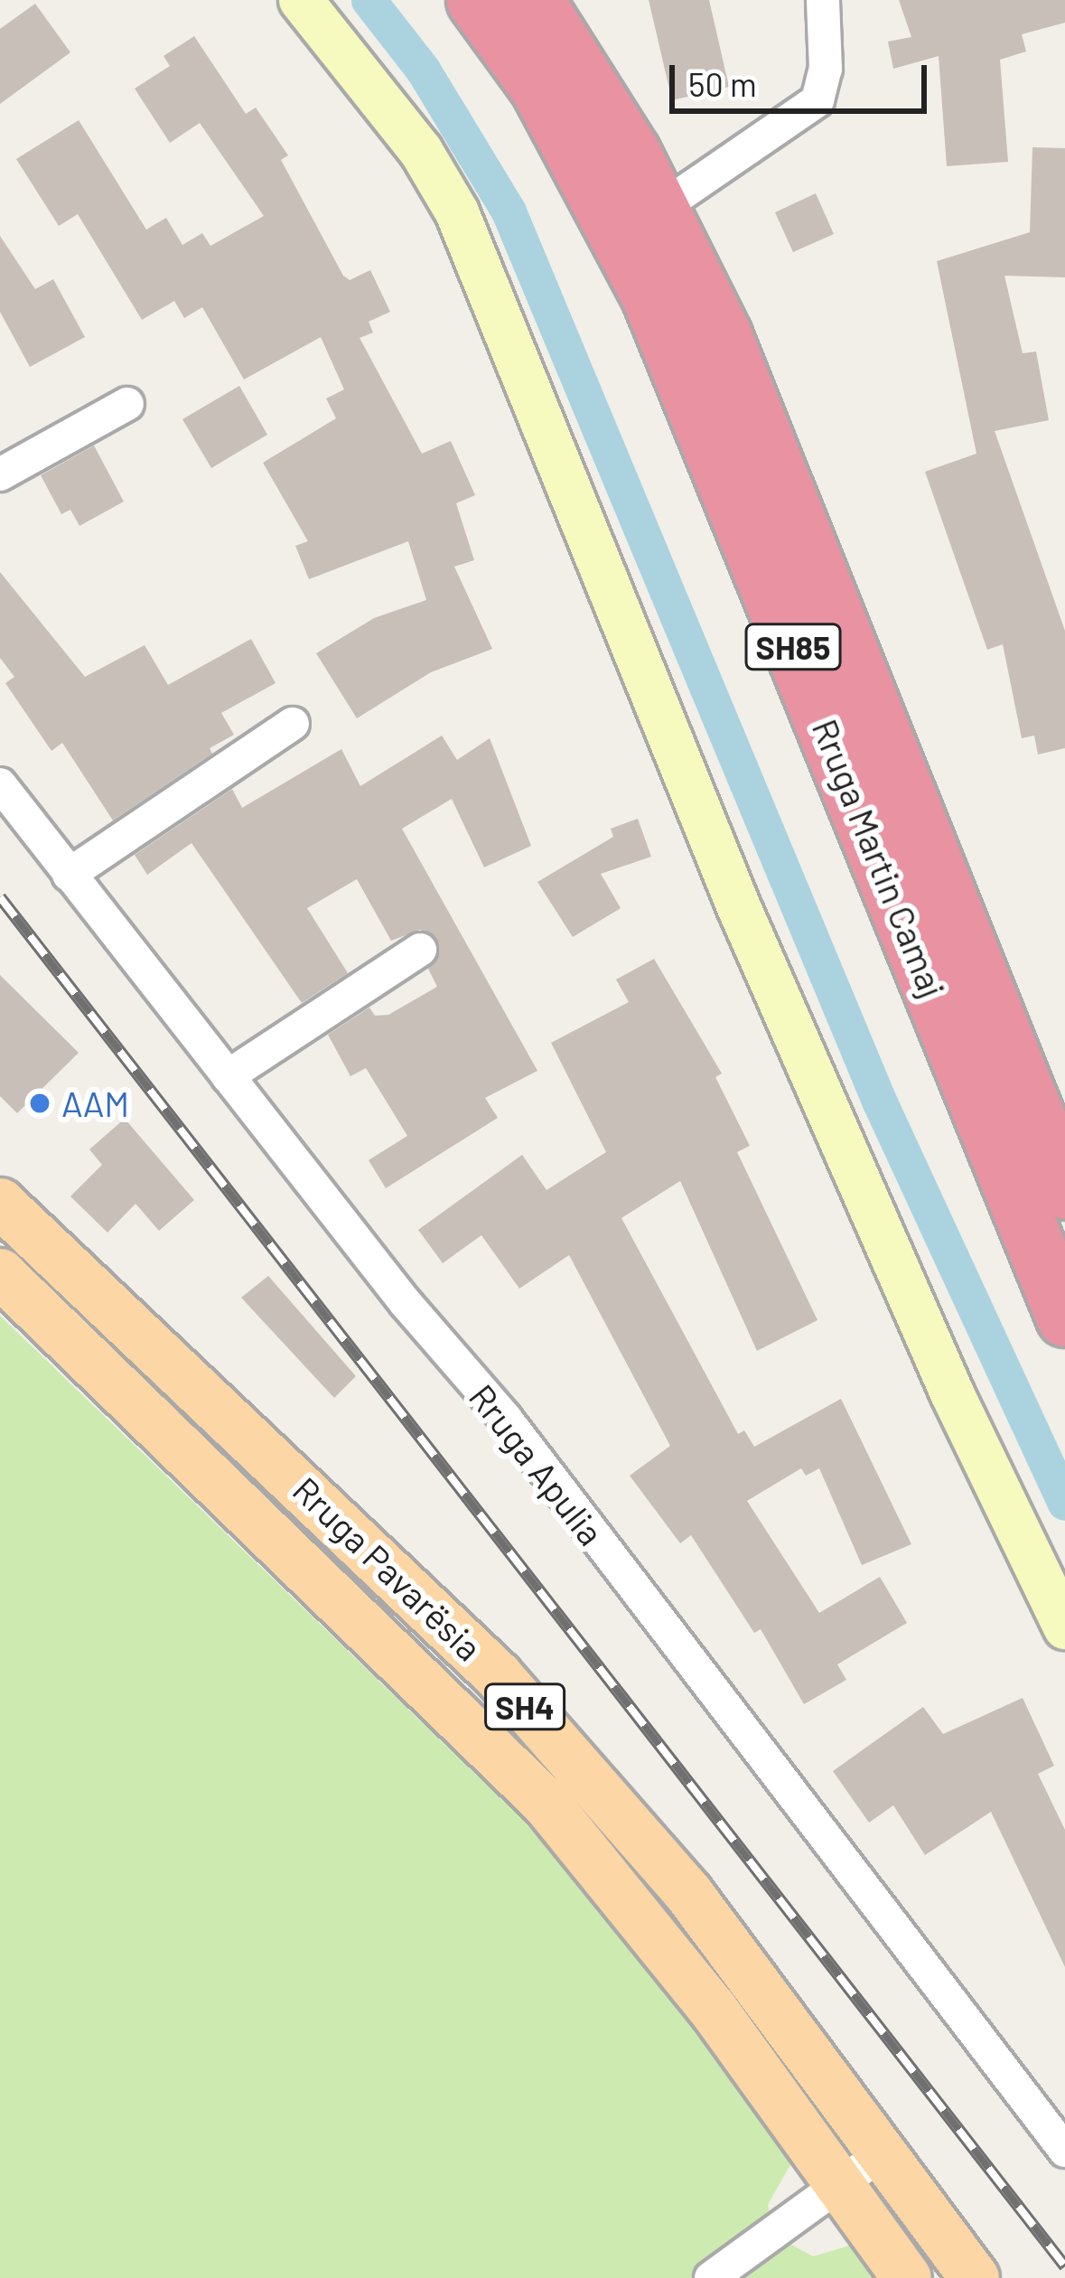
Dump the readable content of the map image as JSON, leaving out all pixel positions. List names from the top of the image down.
{
  "streets": {
    "highway": ["SH85", "Rruga Martin Camaj"],
    "main road": ["Rruga Pavarësia", "SH4"],
    "street": ["Rruga Apulia"]
  },
  "places": ["AAM"],
  "scale_bar": "50 m"
}
